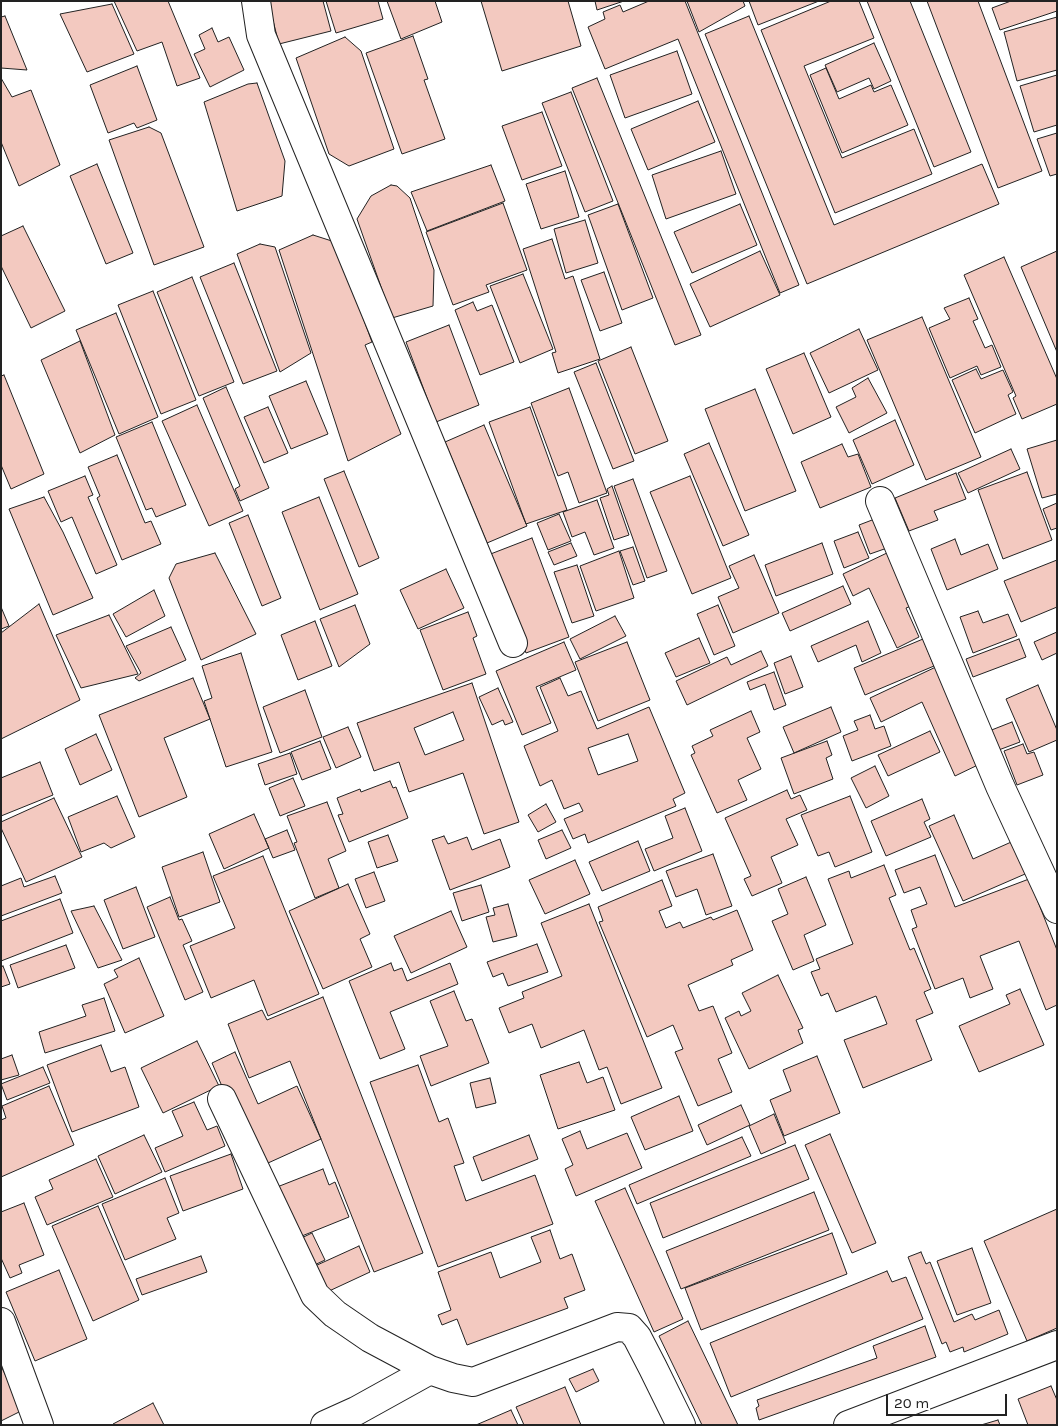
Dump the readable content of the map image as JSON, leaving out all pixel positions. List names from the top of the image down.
{
  "scale_bar": "20 m"
}
